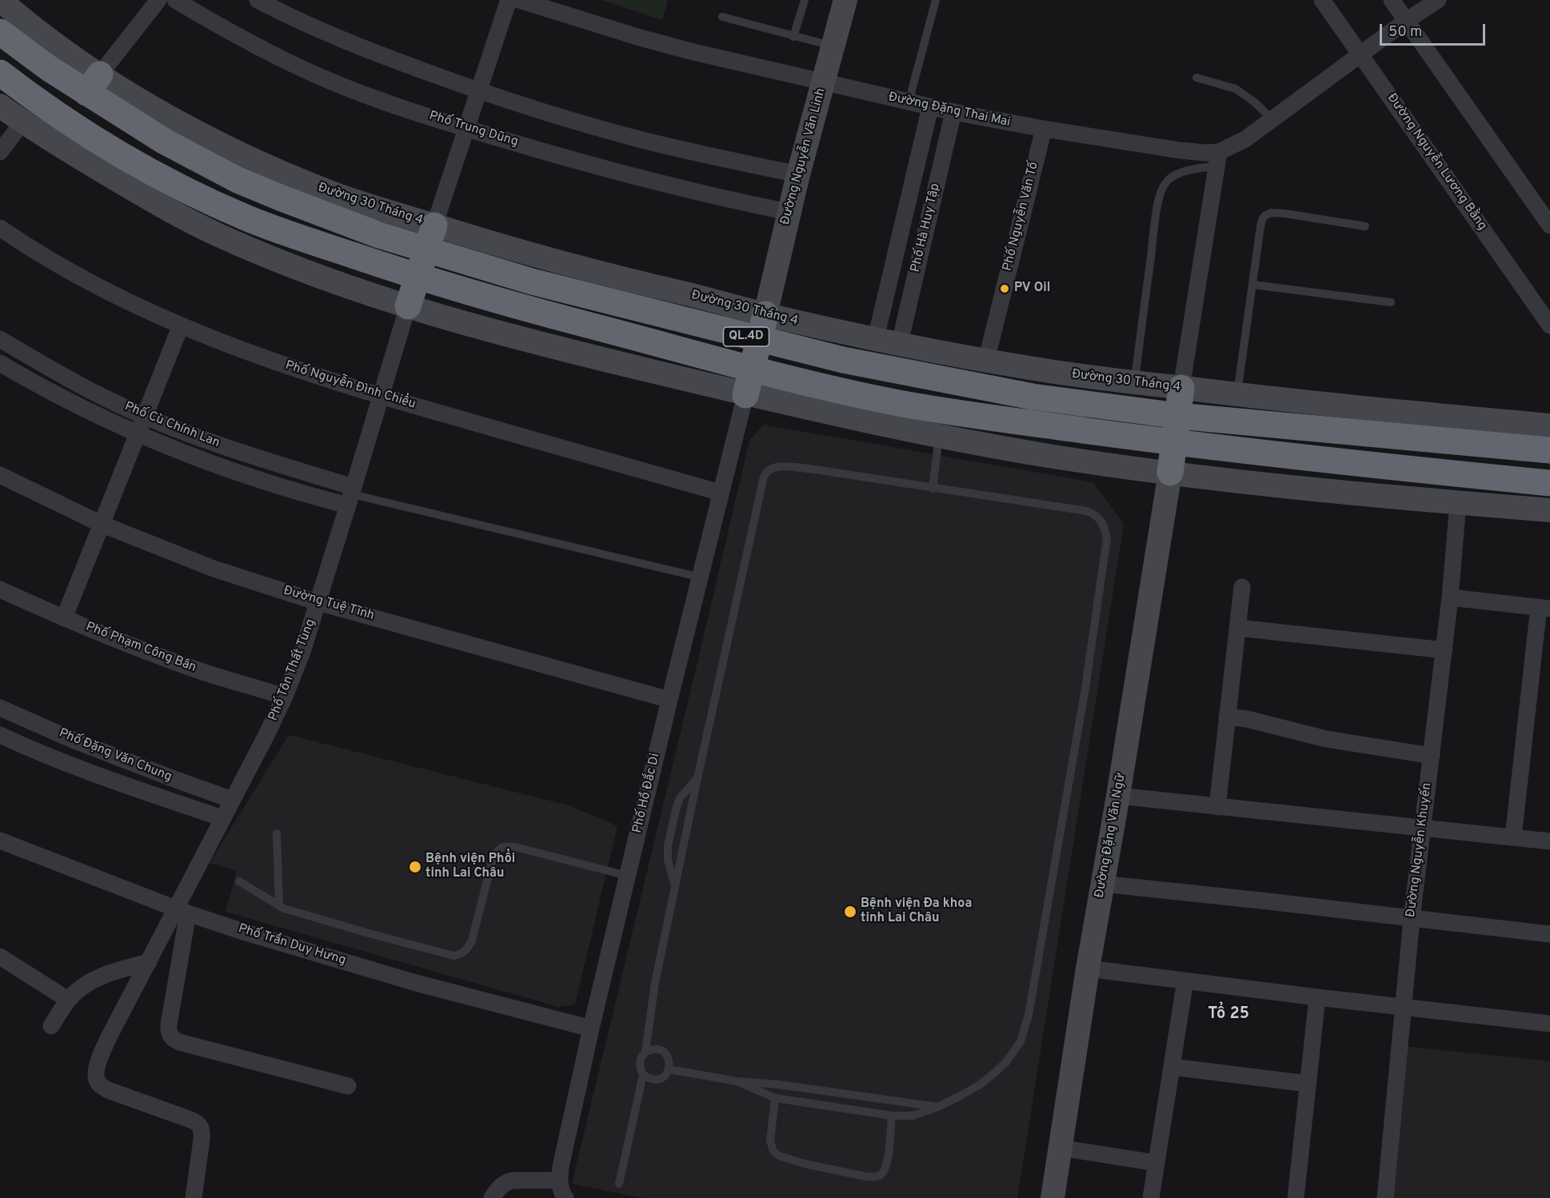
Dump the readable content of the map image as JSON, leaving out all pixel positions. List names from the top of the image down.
{
  "streets": {
    "highway": ["Đường 30 Tháng 4", "QL.4D"],
    "street": [
      "Đường Đặng Thai Mai",
      "Phố Trung Dũng",
      "Đường Nguyễn Văn Linh",
      "Đường Nguyễn Lương Bằng",
      "Phố Nguyễn Văn Tố",
      "Phố Hà Huy Tập",
      "Phố Nguyễn Đình Chiểu",
      "Phố Cù Chính Lan",
      "Đường Tuệ Tĩnh",
      "Phố Phạm Công Bân",
      "Phố Tôn Thất Tùng",
      "Phố Đặng Văn Chung",
      "Phố Hồ Đắc Di",
      "Đường Đặng Văn Ngữ",
      "Đường Nguyễn Khuyến",
      "Phố Trần Duy Hưng"
    ]
  },
  "crossings": [
    ["Đường Đặng Thai Mai", "Đường Nguyễn Văn Linh"],
    ["Đường Đặng Thai Mai", "Đường Nguyễn Lương Bằng"],
    ["Đường Đặng Thai Mai", "Phố Nguyễn Văn Tố"],
    ["Đường Đặng Thai Mai", "Phố Hà Huy Tập"],
    ["Phố Trung Dũng", "Đường Nguyễn Văn Linh"],
    ["Đường Nguyễn Văn Linh", "Đường 30 Tháng 4"],
    ["Đường 30 Tháng 4", "Phố Nguyễn Văn Tố"],
    ["Đường 30 Tháng 4", "Phố Hà Huy Tập"],
    ["Phố Nguyễn Đình Chiểu", "Phố Tôn Thất Tùng"],
    ["Phố Nguyễn Đình Chiểu", "Phố Hồ Đắc Di"],
    ["Phố Cù Chính Lan", "Phố Tôn Thất Tùng"],
    ["Đường Tuệ Tĩnh", "Phố Tôn Thất Tùng"],
    ["Đường Tuệ Tĩnh", "Phố Hồ Đắc Di"],
    ["Phố Phạm Công Bân", "Phố Tôn Thất Tùng"],
    ["Phố Tôn Thất Tùng", "Phố Đặng Văn Chung"],
    ["Phố Tôn Thất Tùng", "Phố Trần Duy Hưng"],
    ["Phố Hồ Đắc Di", "Phố Trần Duy Hưng"]
  ],
  "districts": ["Tổ 25"],
  "places": ["PV Oil", "Bệnh viện Phổi tỉnh Lai Châu", "Bệnh viện Đa khoa tỉnh Lai Châu"],
  "scale_bar": "50 m"
}
